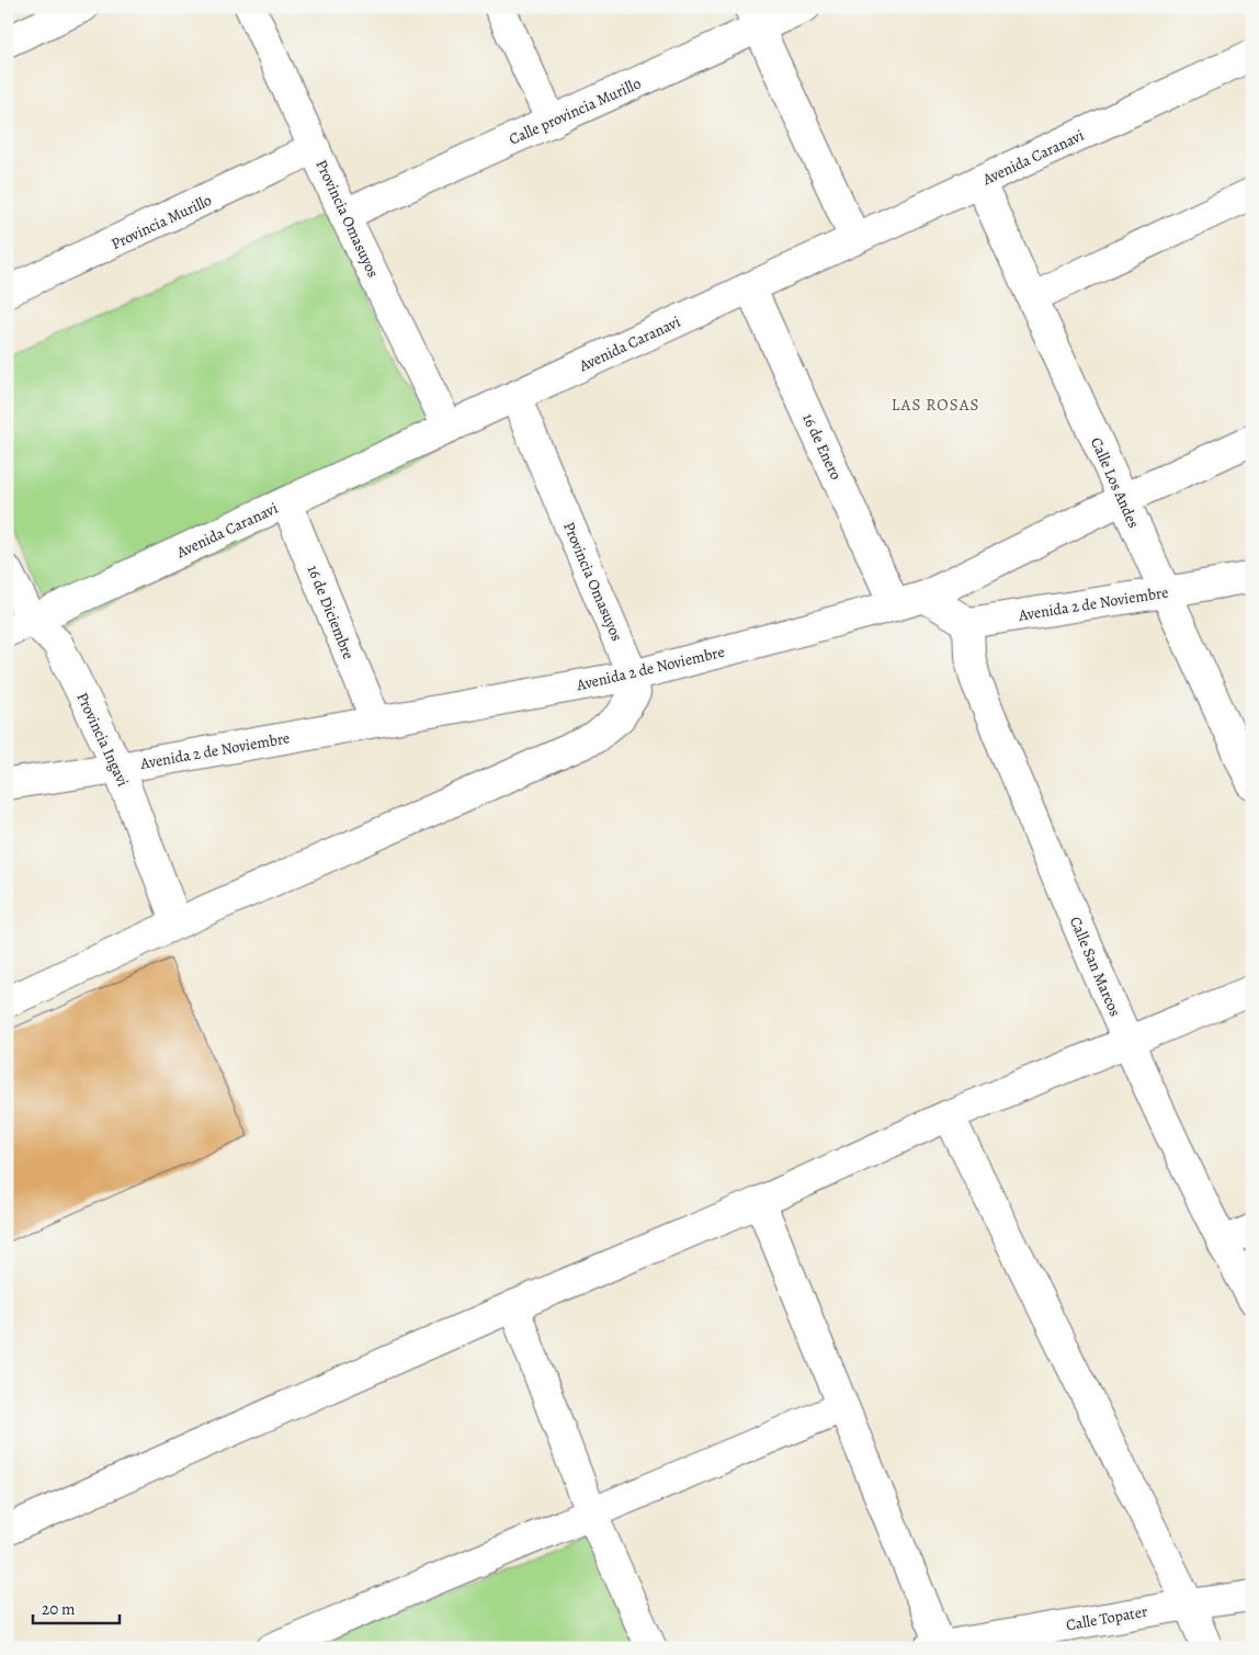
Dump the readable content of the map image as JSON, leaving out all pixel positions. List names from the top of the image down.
{
  "streets": {
    "street": [
      "Calle provincia Murillo",
      "Avenida Caranavi",
      "Provincia Omasuyos",
      "Provincia Murillo",
      "16 de Enero",
      "Calle Los Andes",
      "Avenida 2 de Noviembre",
      "16 de Diciembre",
      "Provincia Ingavi",
      "Calle San Marcos",
      "Calle Topater"
    ]
  },
  "crossings": [
    ["Calle provincia Murillo", "Provincia Omasuyos"],
    ["Avenida Caranavi", "Provincia Omasuyos"],
    ["Avenida Caranavi", "16 de Enero"],
    ["Avenida Caranavi", "Calle Los Andes"],
    ["Avenida Caranavi", "16 de Diciembre"],
    ["Avenida Caranavi", "Provincia Ingavi"],
    ["Provincia Omasuyos", "Provincia Murillo"],
    ["Provincia Omasuyos", "Avenida 2 de Noviembre"],
    ["16 de Enero", "Avenida 2 de Noviembre"],
    ["Calle Los Andes", "Avenida 2 de Noviembre"],
    ["Avenida 2 de Noviembre", "16 de Diciembre"],
    ["Avenida 2 de Noviembre", "Provincia Ingavi"],
    ["Avenida 2 de Noviembre", "Calle San Marcos"]
  ],
  "districts": ["LAS ROSAS"],
  "scale_bar": "20 m"
}
